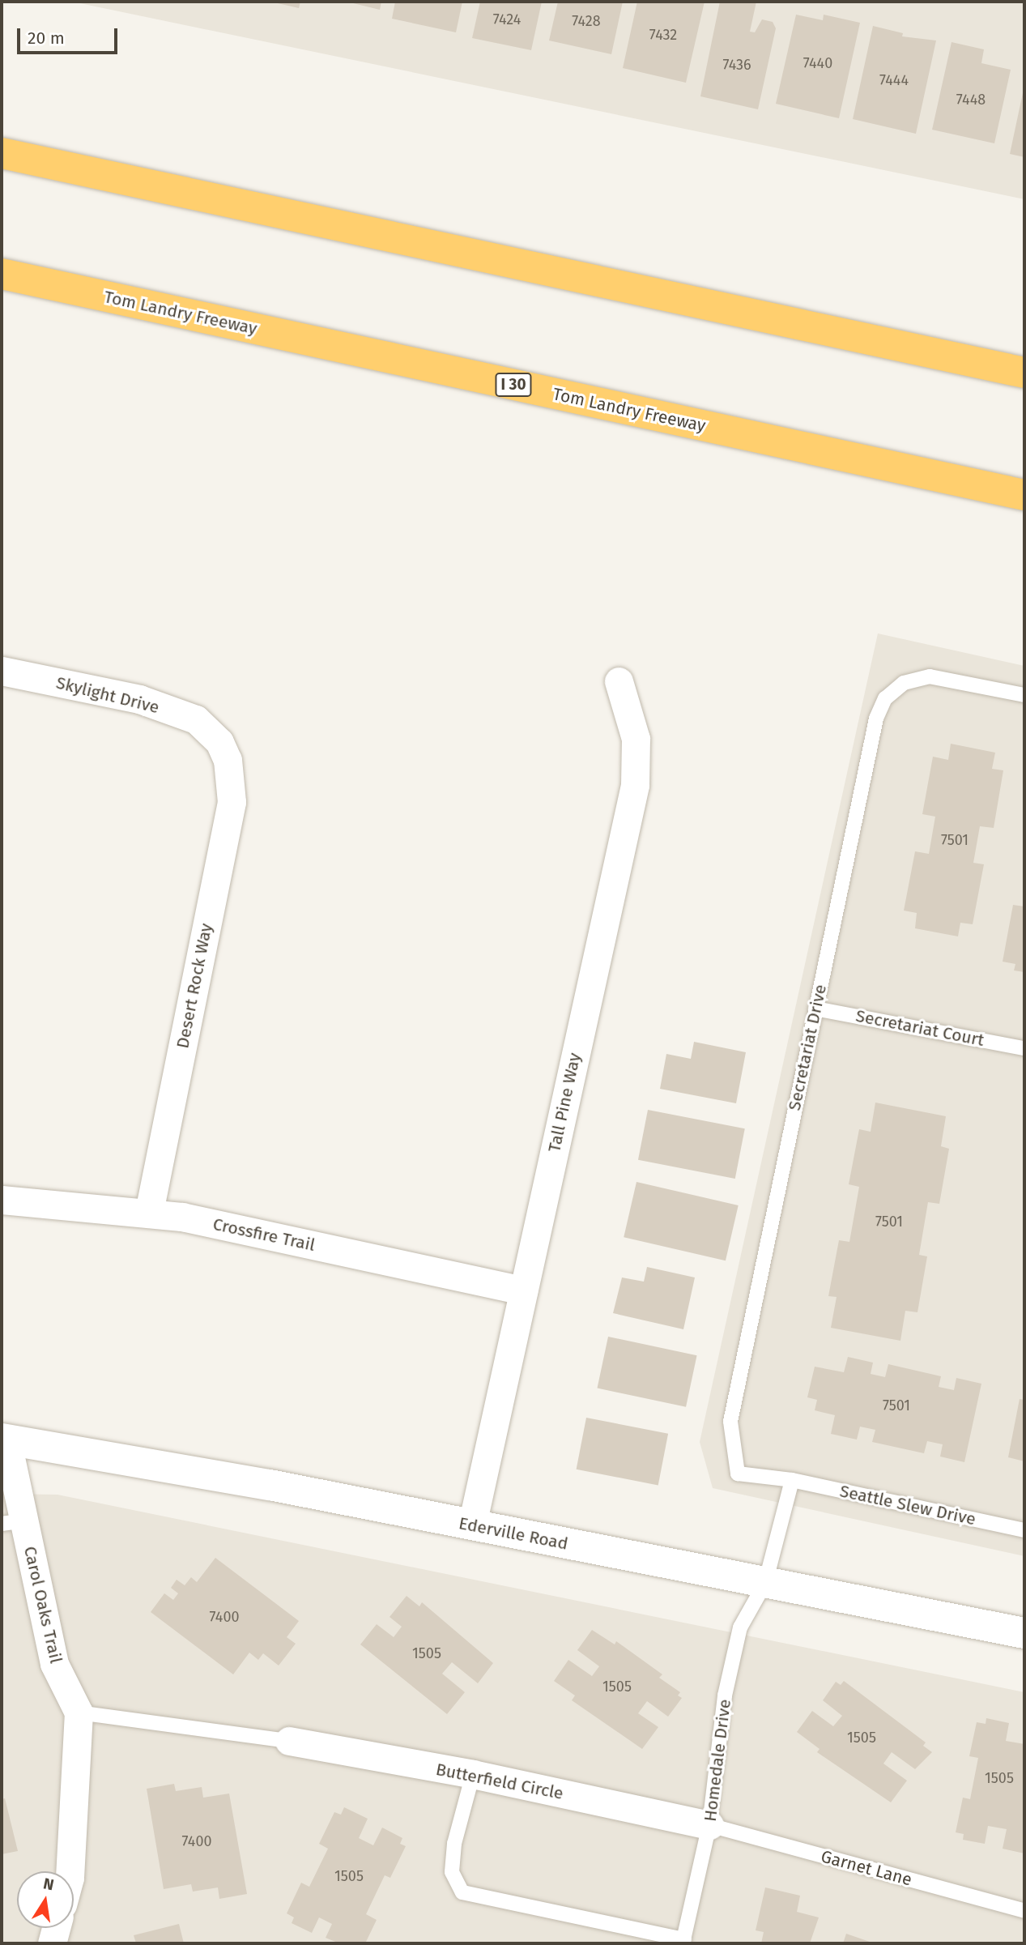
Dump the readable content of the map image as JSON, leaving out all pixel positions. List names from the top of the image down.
{
  "streets": {
    "highway": ["Tom Landry Freeway", "I 30"],
    "street": [
      "Skylight Drive",
      "Desert Rock Way",
      "Tall Pine Way",
      "Crossfire Trail",
      "Ederville Road",
      "Carol Oaks Trail",
      "Butterfield Circle"
    ],
    "lane": [
      "Secretariat Court",
      "Secretariat Drive",
      "Seattle Slew Drive",
      "Homedale Drive",
      "Garnet Lane"
    ]
  },
  "crossings": [
    ["Skylight Drive", "Desert Rock Way"],
    ["Desert Rock Way", "Crossfire Trail"],
    ["Secretariat Court", "Secretariat Drive"],
    ["Secretariat Drive", "Seattle Slew Drive"],
    ["Tall Pine Way", "Crossfire Trail"],
    ["Tall Pine Way", "Ederville Road"],
    ["Ederville Road", "Carol Oaks Trail"],
    ["Ederville Road", "Homedale Drive"],
    ["Homedale Drive", "Butterfield Circle"],
    ["Homedale Drive", "Garnet Lane"],
    ["Butterfield Circle", "Garnet Lane"]
  ],
  "house_numbers": [
    "7424",
    "7428",
    "7432",
    "7440",
    "7436",
    "7444",
    "7448",
    "7501",
    "7501",
    "7501",
    "7400",
    "1505",
    "1505",
    "1505",
    "1505",
    "7400",
    "1505"
  ],
  "scale_bar": "20 m",
  "north": "top"
}
